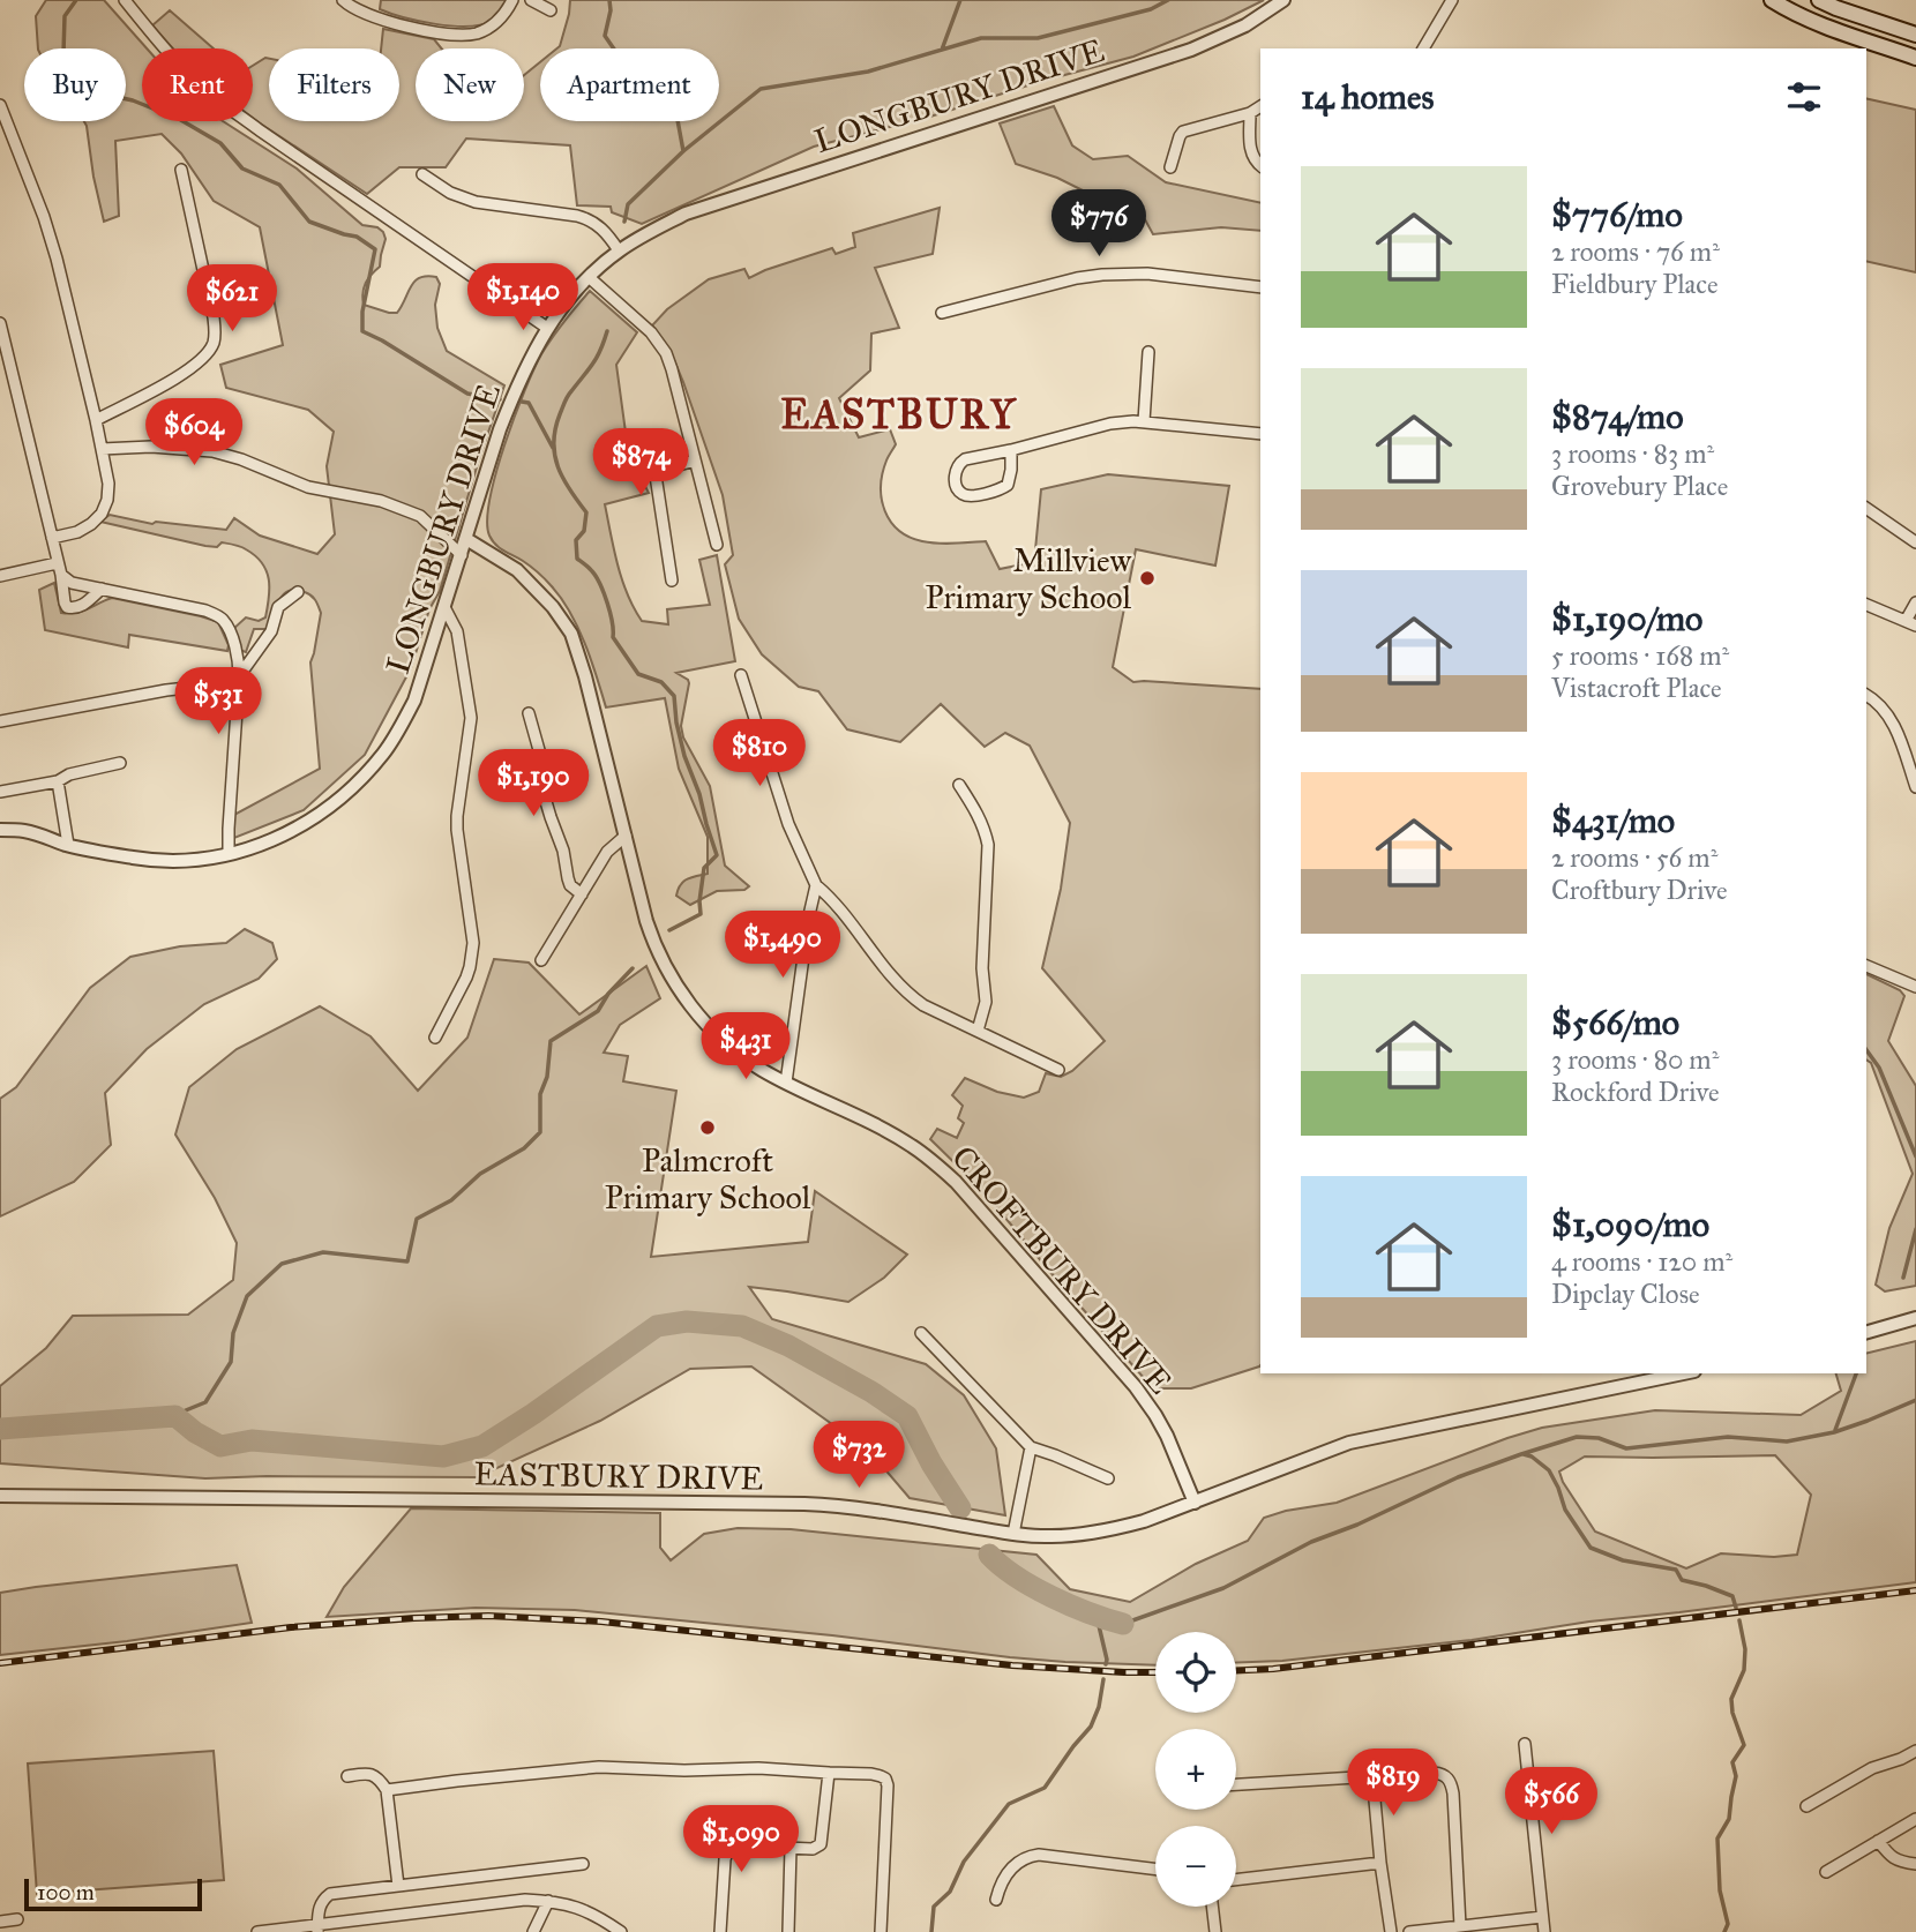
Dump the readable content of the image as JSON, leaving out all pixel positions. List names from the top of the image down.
{
  "streets": {
    "street": ["LONGBURY DRIVE", "CROFTBURY DRIVE", "EASTBURY DRIVE"]
  },
  "crossings": [
    ["LONGBURY DRIVE", "CROFTBURY DRIVE"],
    ["CROFTBURY DRIVE", "EASTBURY DRIVE"]
  ],
  "districts": ["EASTBURY"],
  "places": ["Millview Primary School", "Palmcroft Primary School"],
  "scale_bar": "100 m",
  "page": {
    "chip": [
      "Buy",
      "Rent",
      "Filters",
      "New",
      "Apartment"
    ],
    "heading": "14 homes",
    "list": [
      {
        "name": "$776/mo",
        "note": "2 rooms · 76 m² · Fieldbury Place"
      },
      {
        "name": "$874/mo",
        "note": "3 rooms · 83 m² · Grovebury Place"
      },
      {
        "name": "$1,190/mo",
        "note": "5 rooms · 168 m² · Vistacroft Place"
      },
      {
        "name": "$431/mo",
        "note": "2 rooms · 56 m² · Croftbury Drive"
      },
      {
        "name": "$566/mo",
        "note": "3 rooms · 80 m² · Rockford Drive"
      },
      {
        "name": "$1,090/mo",
        "note": "4 rooms · 120 m² · Dipclay Close"
      }
    ],
    "price": [
      "$776",
      "$1,140",
      "$621",
      "$604",
      "$874",
      "$531",
      "$810",
      "$1,190",
      "$1,490",
      "$431",
      "$732",
      "$819",
      "$566",
      "$1,090"
    ],
    "map_buttons": ["+", "−"],
    "scale": "100 m"
  }
}
